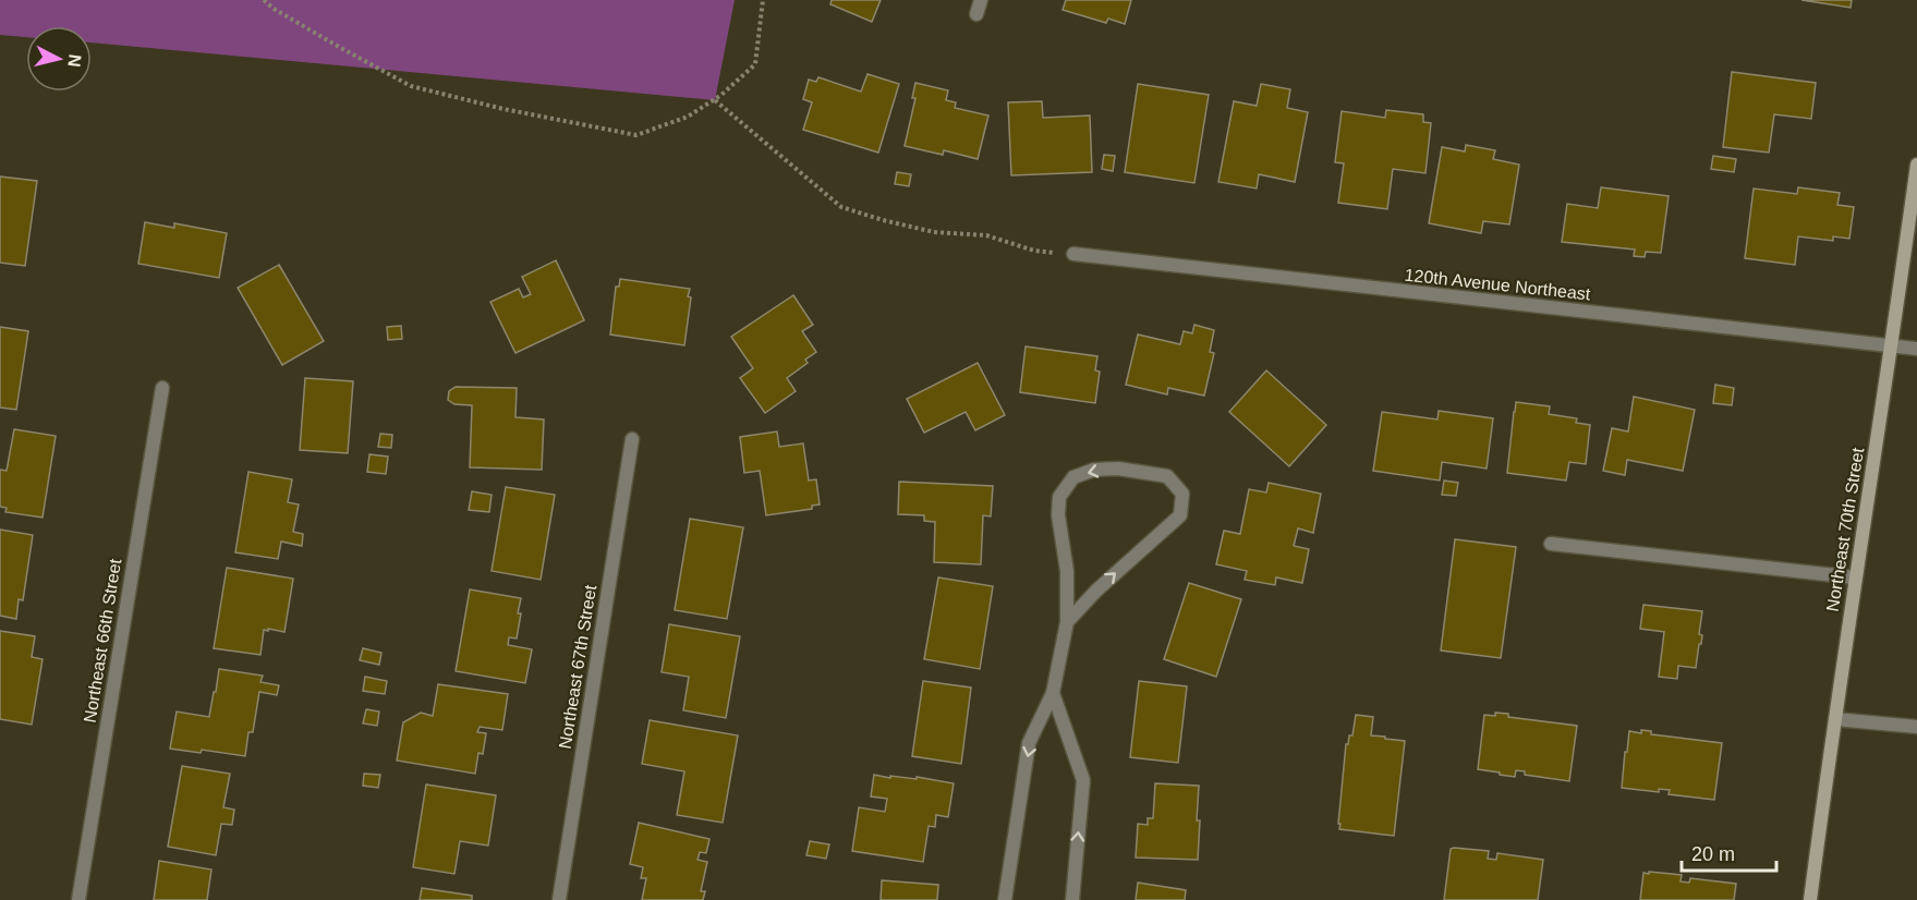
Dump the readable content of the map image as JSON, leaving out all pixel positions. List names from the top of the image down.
{
  "streets": {
    "main road": ["Northeast 70th Street"],
    "street": ["120th Avenue Northeast", "Northeast 66th Street", "Northeast 67th Street"]
  },
  "crossings": [
    ["120th Avenue Northeast", "Northeast 70th Street"]
  ],
  "scale_bar": "20 m",
  "north": "right"
}
